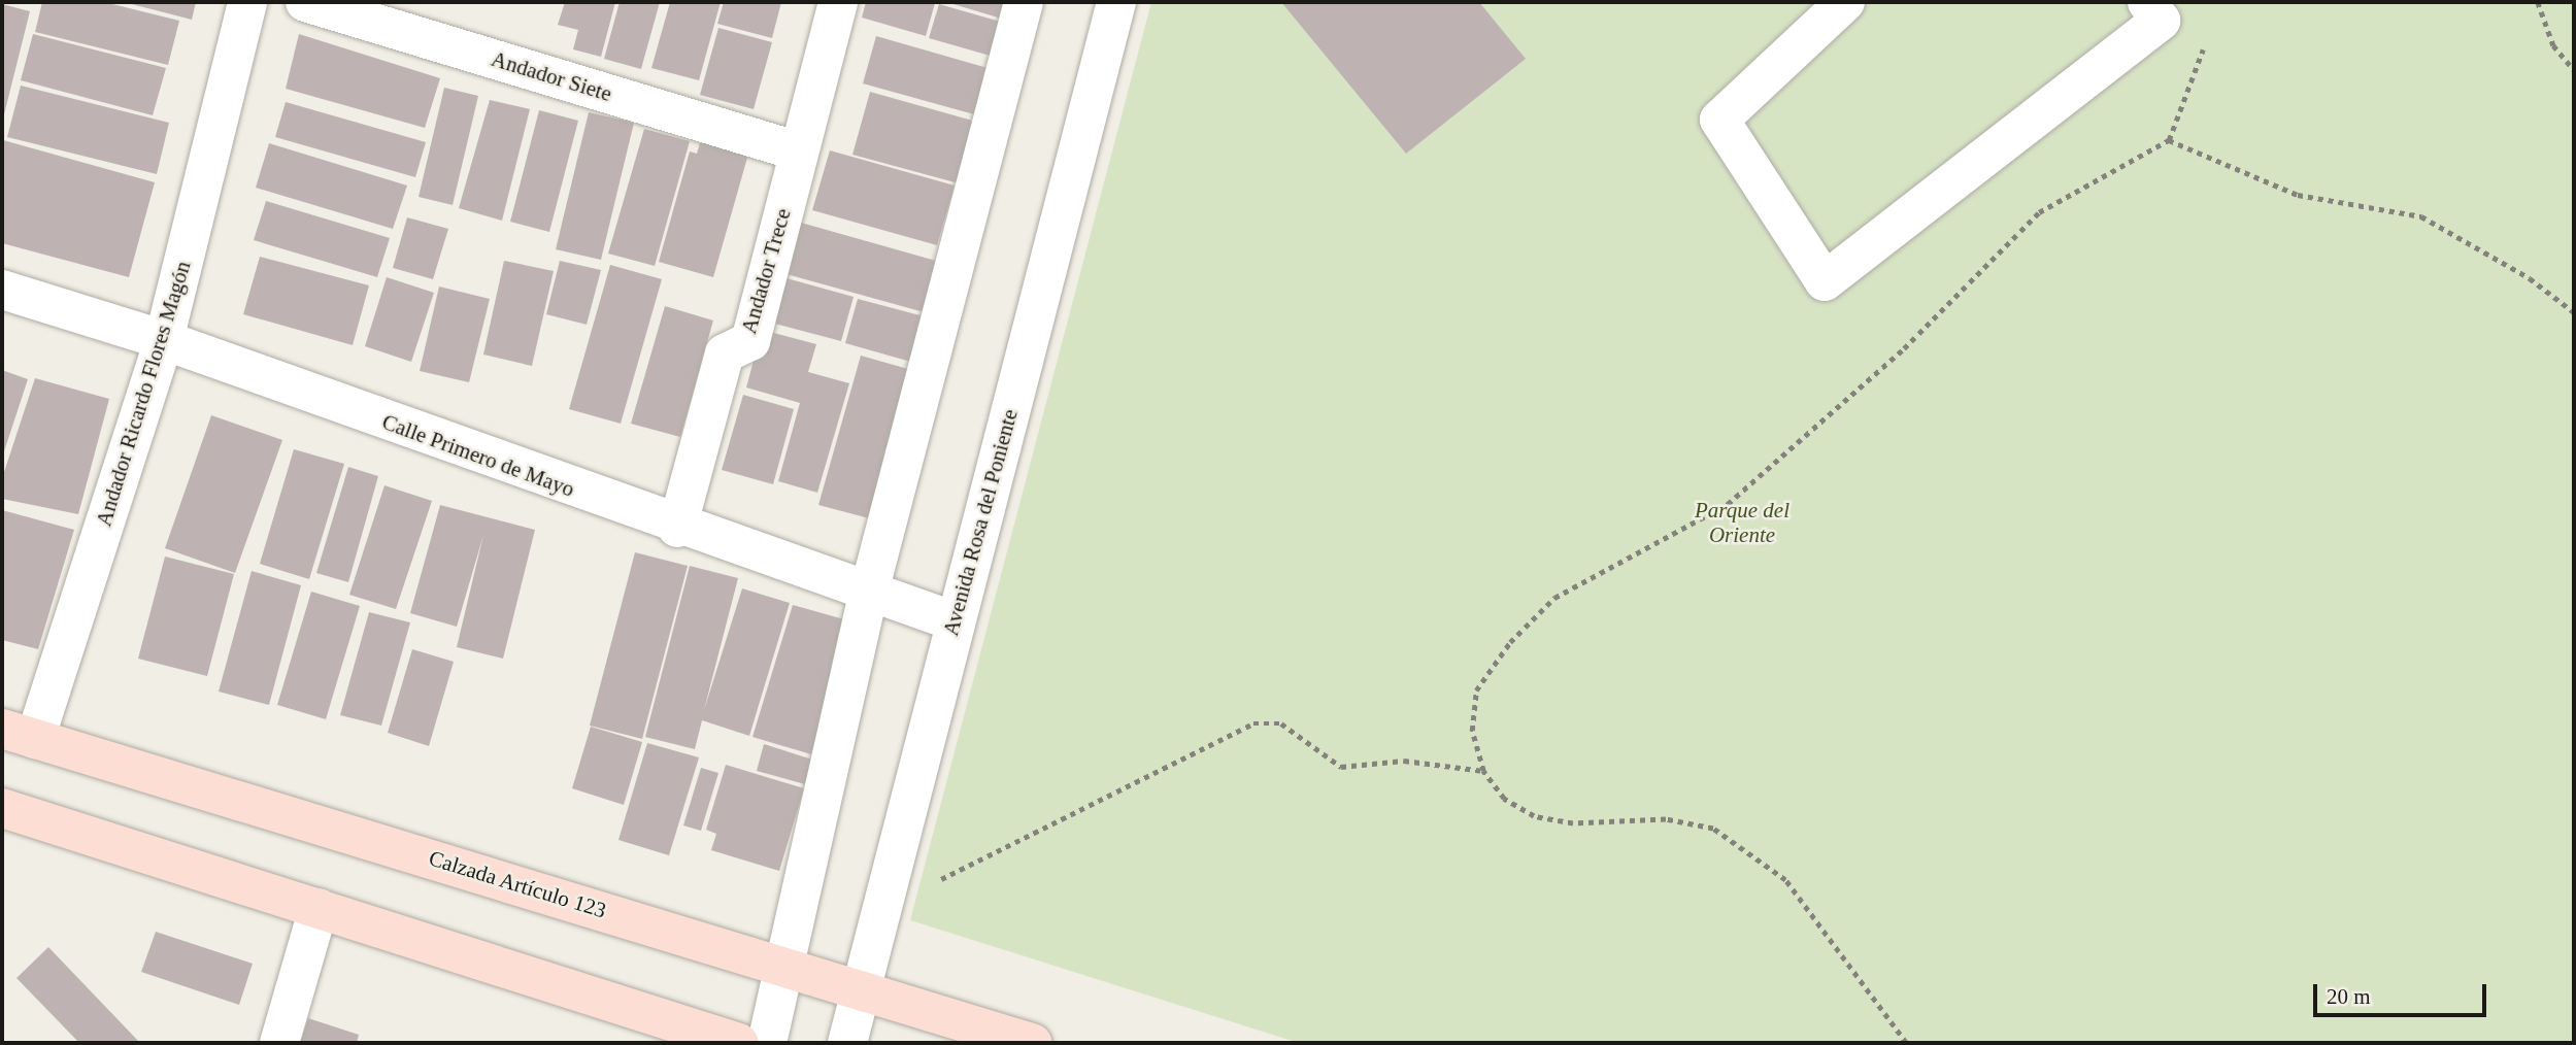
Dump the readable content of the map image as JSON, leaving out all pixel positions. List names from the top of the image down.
{
  "streets": {
    "main road": ["Calzada Artículo 123"],
    "street": [
      "Andador Siete",
      "Andador Trece",
      "Andador Ricardo Flores Magón",
      "Calle Primero de Mayo",
      "Avenida Rosa del Poniente"
    ]
  },
  "crossings": [
    ["Andador Siete", "Andador Trece"],
    ["Andador Trece", "Calle Primero de Mayo"],
    ["Andador Ricardo Flores Magón", "Calle Primero de Mayo"],
    ["Andador Ricardo Flores Magón", "Calzada Artículo 123"],
    ["Calle Primero de Mayo", "Avenida Rosa del Poniente"],
    ["Avenida Rosa del Poniente", "Calzada Artículo 123"]
  ],
  "parks": ["Parque del Oriente"],
  "scale_bar": "20 m"
}
